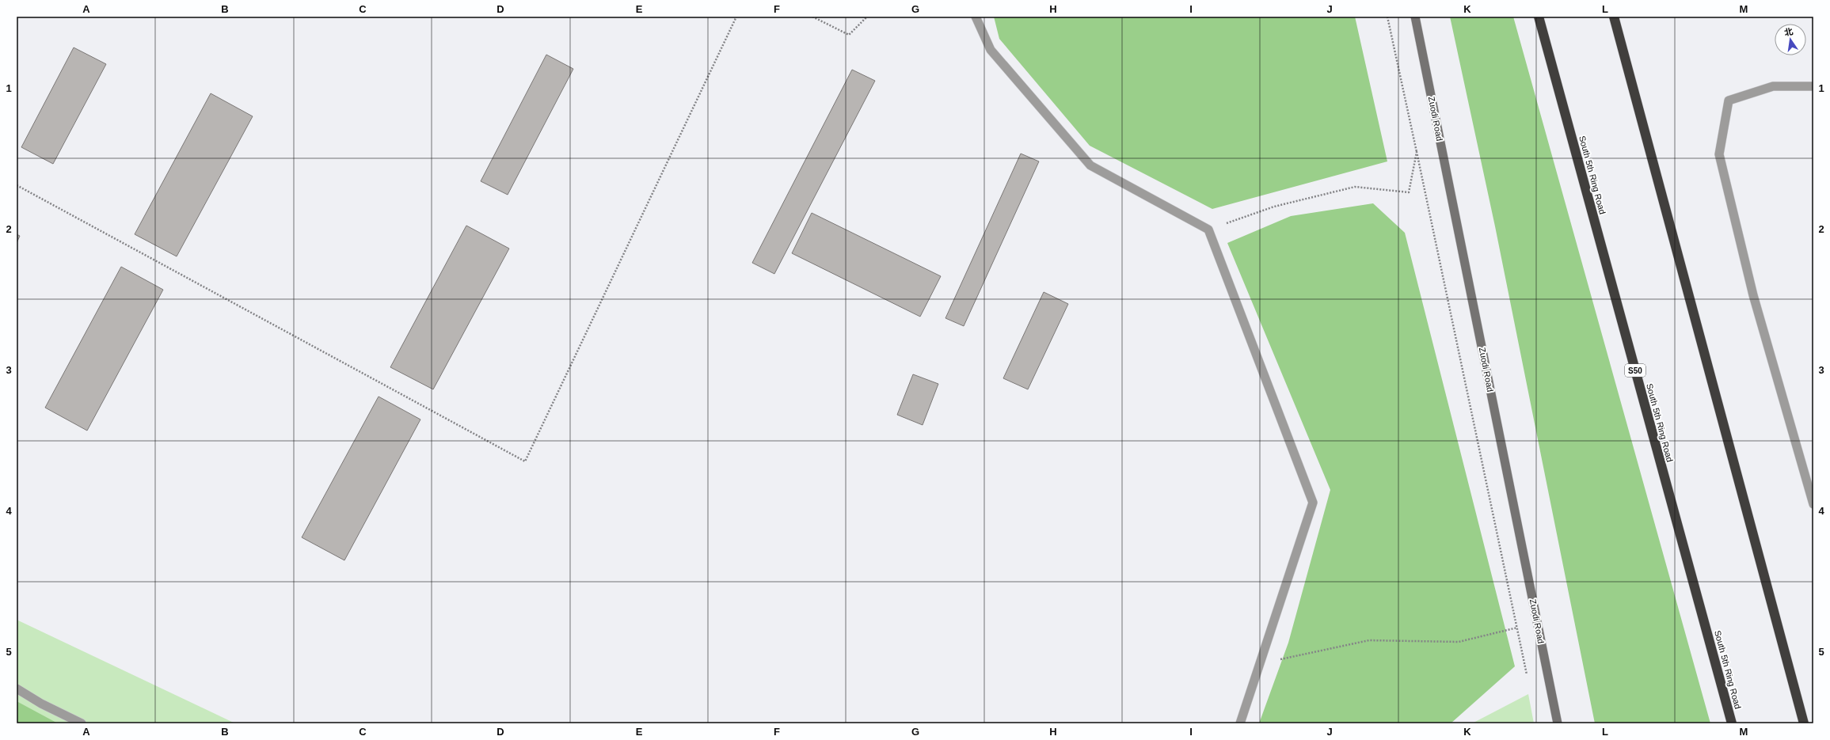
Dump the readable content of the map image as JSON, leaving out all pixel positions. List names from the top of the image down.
{
  "streets": {
    "highway": ["South 5th Ring Road", "S50"],
    "main road": ["Zuodi Road"]
  },
  "north": "top",
  "grid": {
    "columns": [
      "A",
      "B",
      "C",
      "D",
      "E",
      "F",
      "G",
      "H",
      "I",
      "J",
      "K",
      "L",
      "M"
    ],
    "rows": [
      "1",
      "2",
      "3",
      "4",
      "5"
    ]
  }
}
